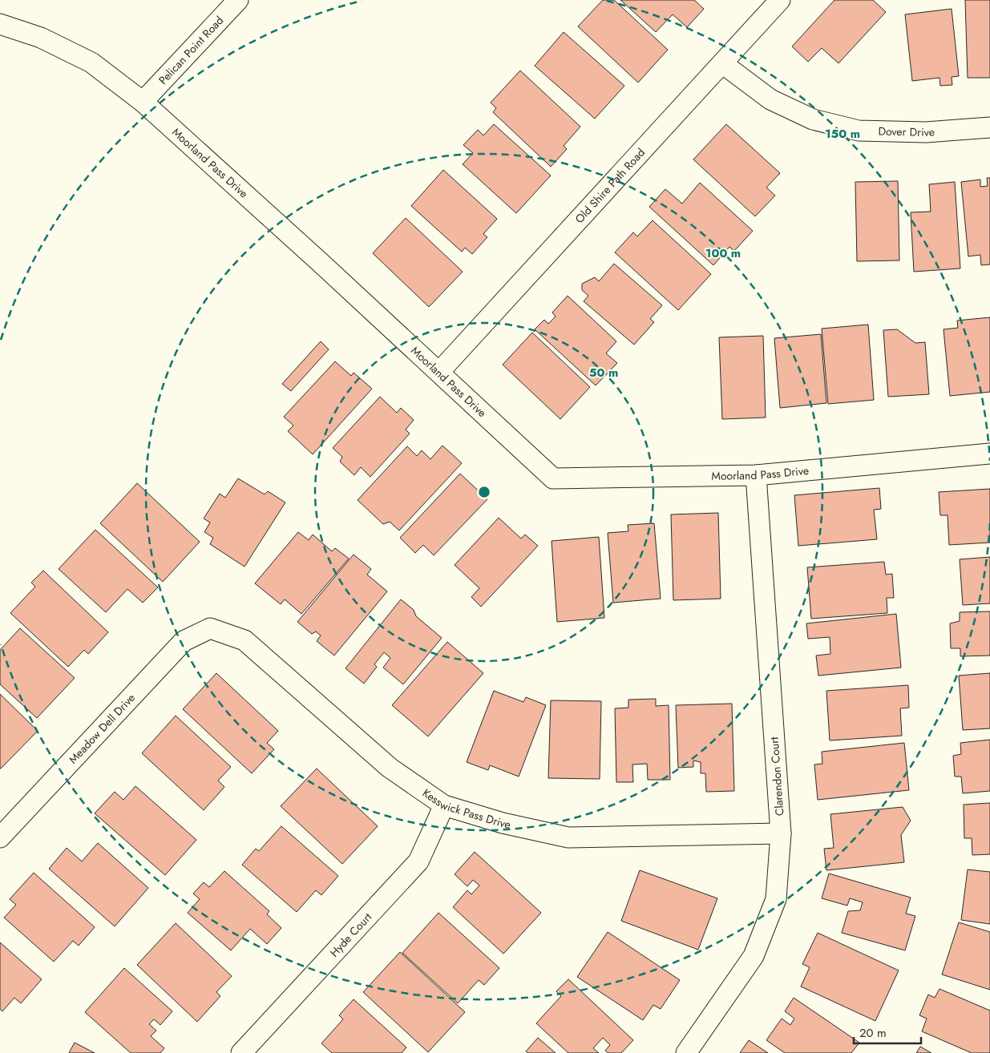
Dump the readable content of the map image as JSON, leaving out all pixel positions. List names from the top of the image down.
{
  "streets": {
    "street": [
      "Pelican Point Road",
      "Dover Drive",
      "Moorland Pass Drive",
      "Old Shire Path Road",
      "Meadow Dell Drive",
      "Clarendon Court",
      "Kesswick Pass Drive",
      "Hyde Court"
    ]
  },
  "crossings": [
    ["Pelican Point Road", "Moorland Pass Drive"],
    ["Dover Drive", "Old Shire Path Road"],
    ["Moorland Pass Drive", "Old Shire Path Road"],
    ["Moorland Pass Drive", "Clarendon Court"],
    ["Meadow Dell Drive", "Kesswick Pass Drive"],
    ["Clarendon Court", "Kesswick Pass Drive"],
    ["Kesswick Pass Drive", "Hyde Court"]
  ],
  "scale_bar": "20 m",
  "rings": ["150 m", "100 m", "50 m"]
}
